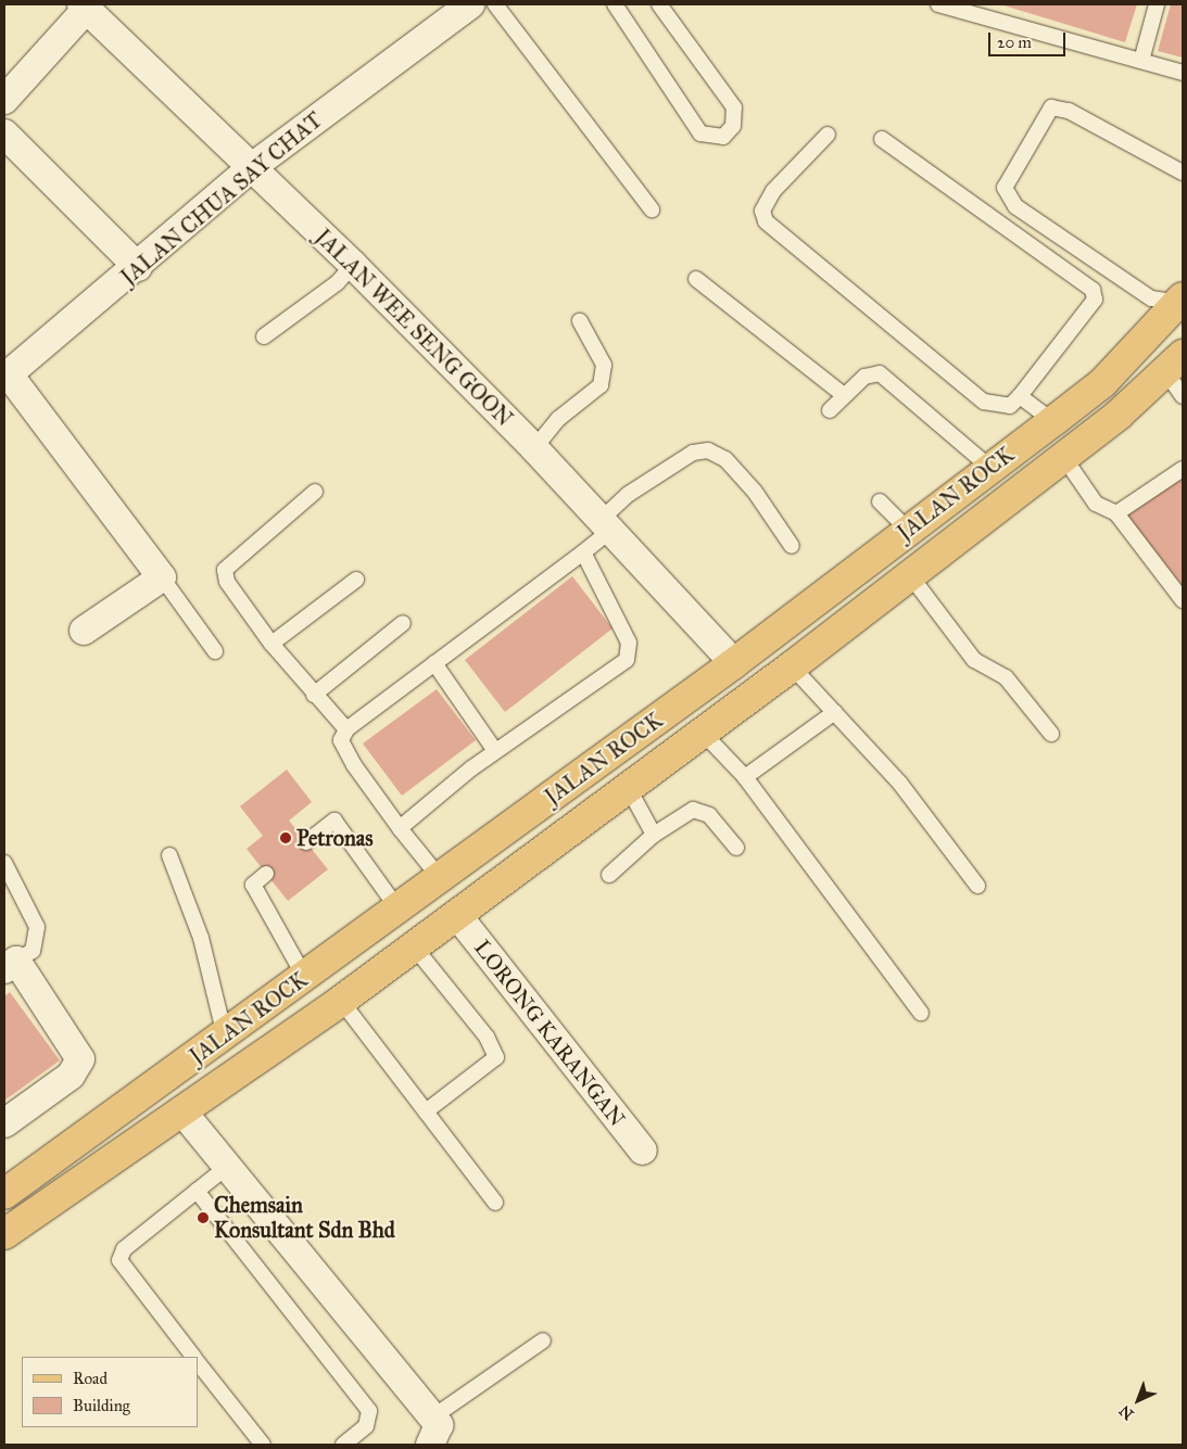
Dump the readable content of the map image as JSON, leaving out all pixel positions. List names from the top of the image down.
{
  "streets": {
    "main road": ["JALAN ROCK"],
    "street": ["JALAN CHUA SAY CHAT", "JALAN WEE SENG GOON", "LORONG KARANGAN"]
  },
  "crossings": [
    ["JALAN CHUA SAY CHAT", "JALAN WEE SENG GOON"],
    ["JALAN WEE SENG GOON", "JALAN ROCK"],
    ["JALAN ROCK", "LORONG KARANGAN"]
  ],
  "places": ["Petronas", "Chemsain Konsultant Sdn Bhd"],
  "legend": ["Road", "Building"],
  "scale_bar": "20 m",
  "north": "bottom left"
}
